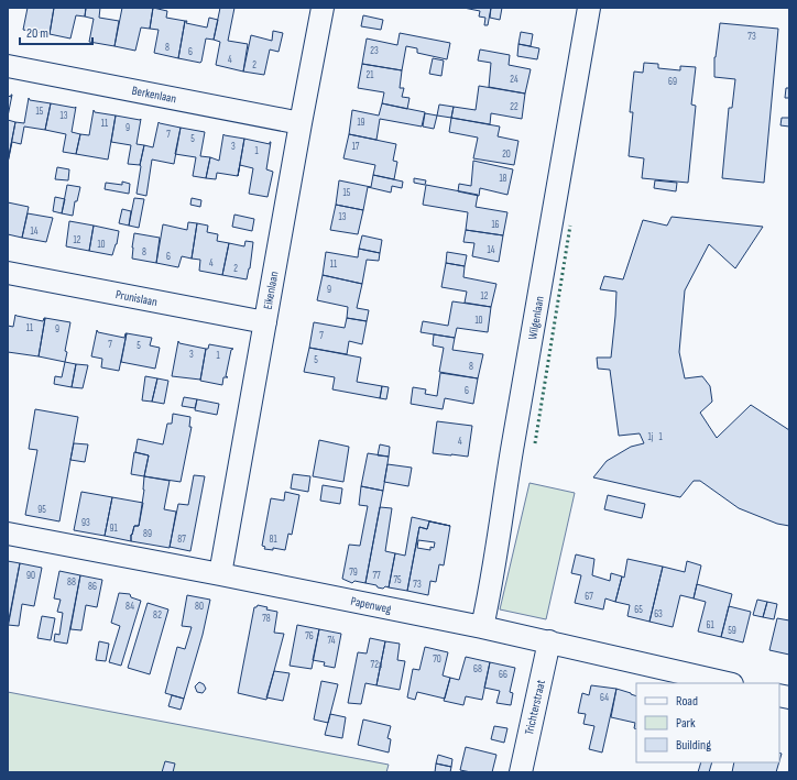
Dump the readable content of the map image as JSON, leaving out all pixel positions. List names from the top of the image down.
{
  "streets": {
    "street": [
      "Berkenlaan",
      "Eikenlaan",
      "Prunislaan",
      "Wilgenlaan",
      "Papenweg",
      "Trichterstraat"
    ]
  },
  "crossings": [
    ["Berkenlaan", "Eikenlaan"],
    ["Eikenlaan", "Prunislaan"],
    ["Eikenlaan", "Papenweg"],
    ["Wilgenlaan", "Papenweg"],
    ["Papenweg", "Trichterstraat"]
  ],
  "house_numbers": [
    "73",
    "8",
    "23",
    "6",
    "4",
    "2",
    "21",
    "24",
    "69",
    "22",
    "15",
    "13",
    "19",
    "11",
    "9",
    "7",
    "5",
    "3",
    "17",
    "1",
    "20",
    "18",
    "15",
    "13",
    "16",
    "14",
    "12",
    "10",
    "14",
    "8",
    "6",
    "4",
    "11",
    "2",
    "9",
    "12",
    "10",
    "11",
    "9",
    "7",
    "7",
    "5",
    "3",
    "1",
    "5",
    "8",
    "6",
    "1j",
    "1",
    "4",
    "95",
    "93",
    "91",
    "89",
    "87",
    "81",
    "79",
    "90",
    "77",
    "75",
    "88",
    "73",
    "86",
    "67",
    "84",
    "80",
    "65",
    "63",
    "82",
    "78",
    "61",
    "59",
    "76",
    "74",
    "70",
    "72a",
    "68",
    "66",
    "64"
  ],
  "legend": ["Road", "Park", "Building"],
  "scale_bar": "20 m"
}
